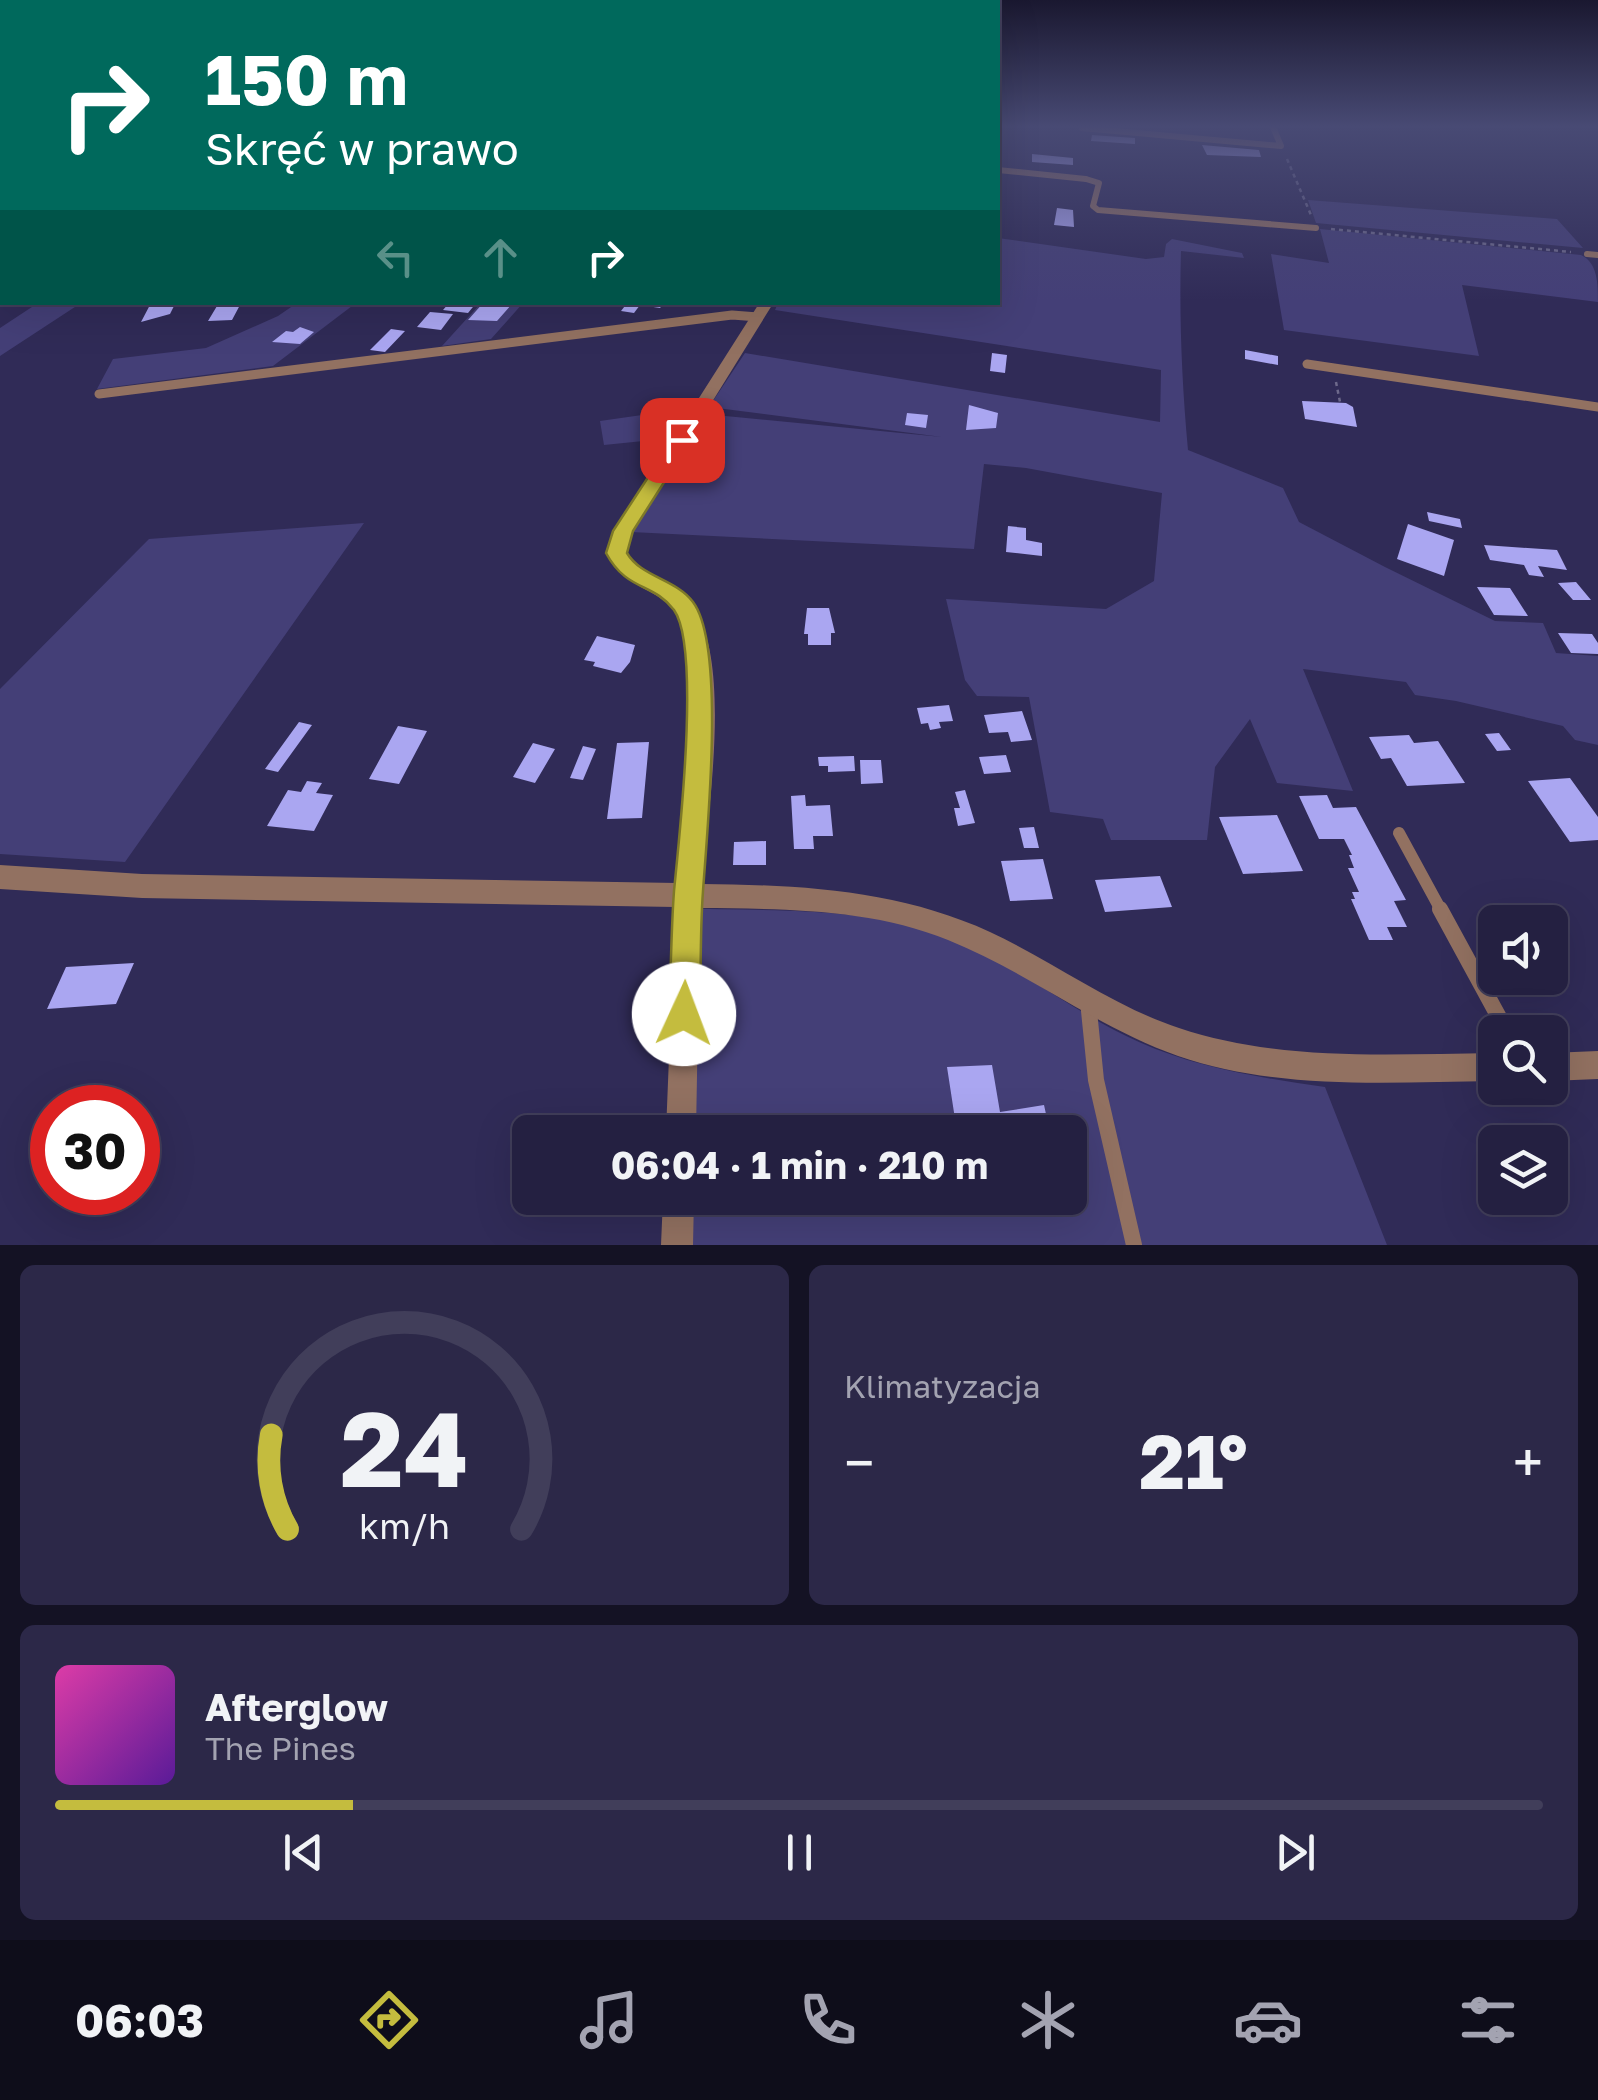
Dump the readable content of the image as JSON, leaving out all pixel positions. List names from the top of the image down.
{
  "page": {
    "turn": ["150 m", "Skręć w prawo"],
    "limit": "30",
    "trip": "06:04 · 1 min · 210 m",
    "tile": "Klimatyzacja",
    "heat": ["−", "21°", "+"],
    "song": ["Afterglow", "The Pines"],
    "tabs": "06:03",
    "gauge": ["24", "km/h"]
  }
}
